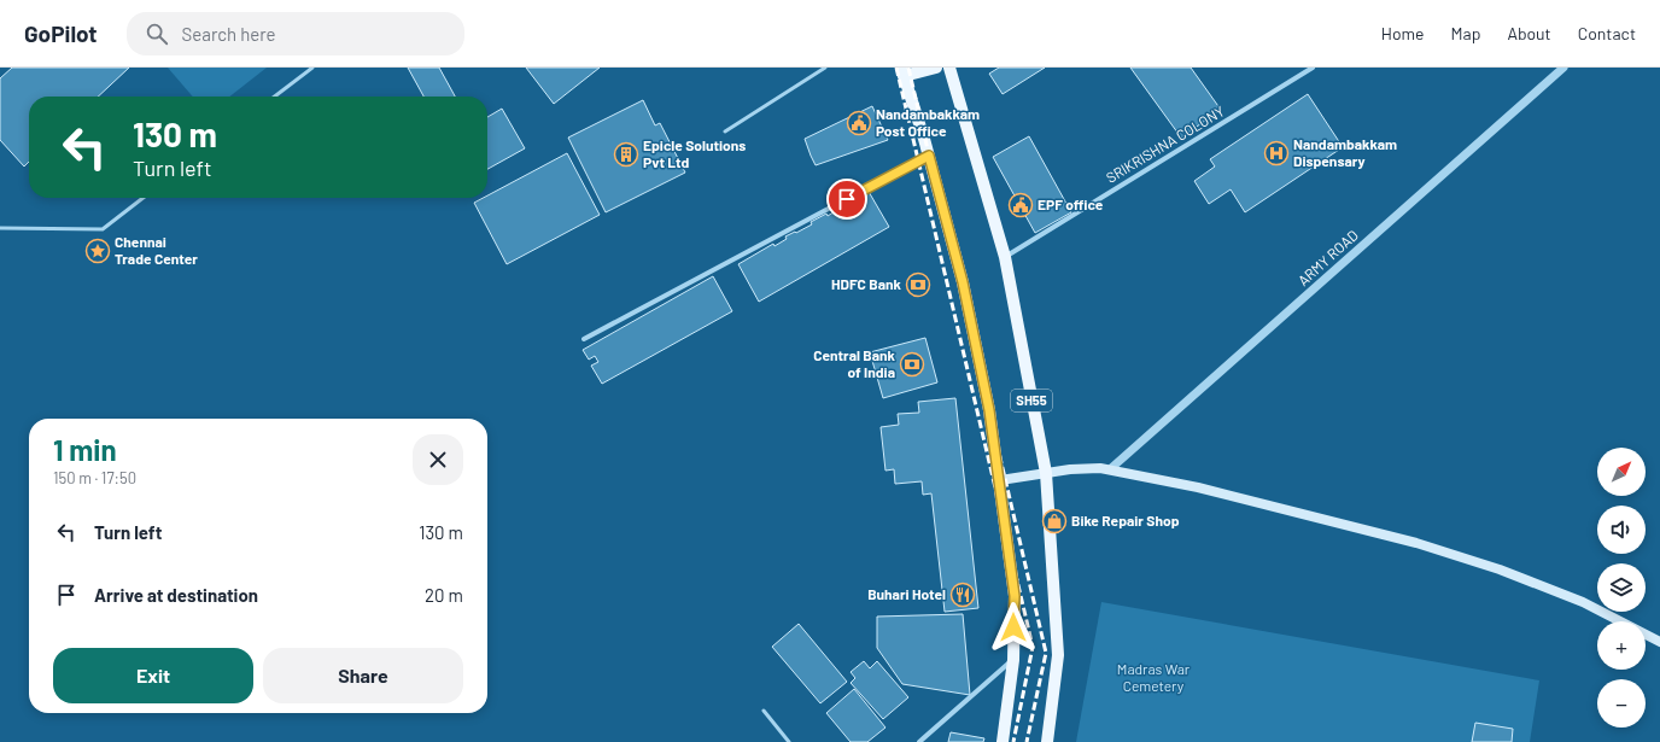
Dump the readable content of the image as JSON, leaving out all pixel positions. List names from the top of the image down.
{
  "streets": {
    "main road": ["SH55"],
    "street": ["SRIKRISHNA COLONY", "ARMY ROAD"]
  },
  "crossings": [
    ["SRIKRISHNA COLONY", "SH55"]
  ],
  "parks": ["Madras War Cemetery"],
  "places": {
    "public building": ["Nandambakkam Post Office", "EPF office"],
    "hospital": ["Nandambakkam Dispensary"],
    "building": ["Epicle Solutions Pvt Ltd"],
    "place": ["Chennai Trade Center"],
    "bank": ["HDFC Bank", "Central Bank of India"],
    "shop": ["Bike Repair Shop"],
    "restaurant": ["Buhari Hotel"]
  },
  "north": "top right",
  "page": {
    "header": "GoPilot",
    "search": "Search here",
    "nav": [
      "Home",
      "Map",
      "About",
      "Contact"
    ],
    "turn": ["130 m", "Turn left"],
    "heading": ["1 min", "150 m · 17:50"],
    "map_buttons": ["+", "−"],
    "list": [
      {
        "name": "Turn left",
        "value": "130 m"
      },
      {
        "name": "Arrive at destination",
        "value": "20 m"
      }
    ],
    "buttons": ["Exit", "Share"]
  }
}
